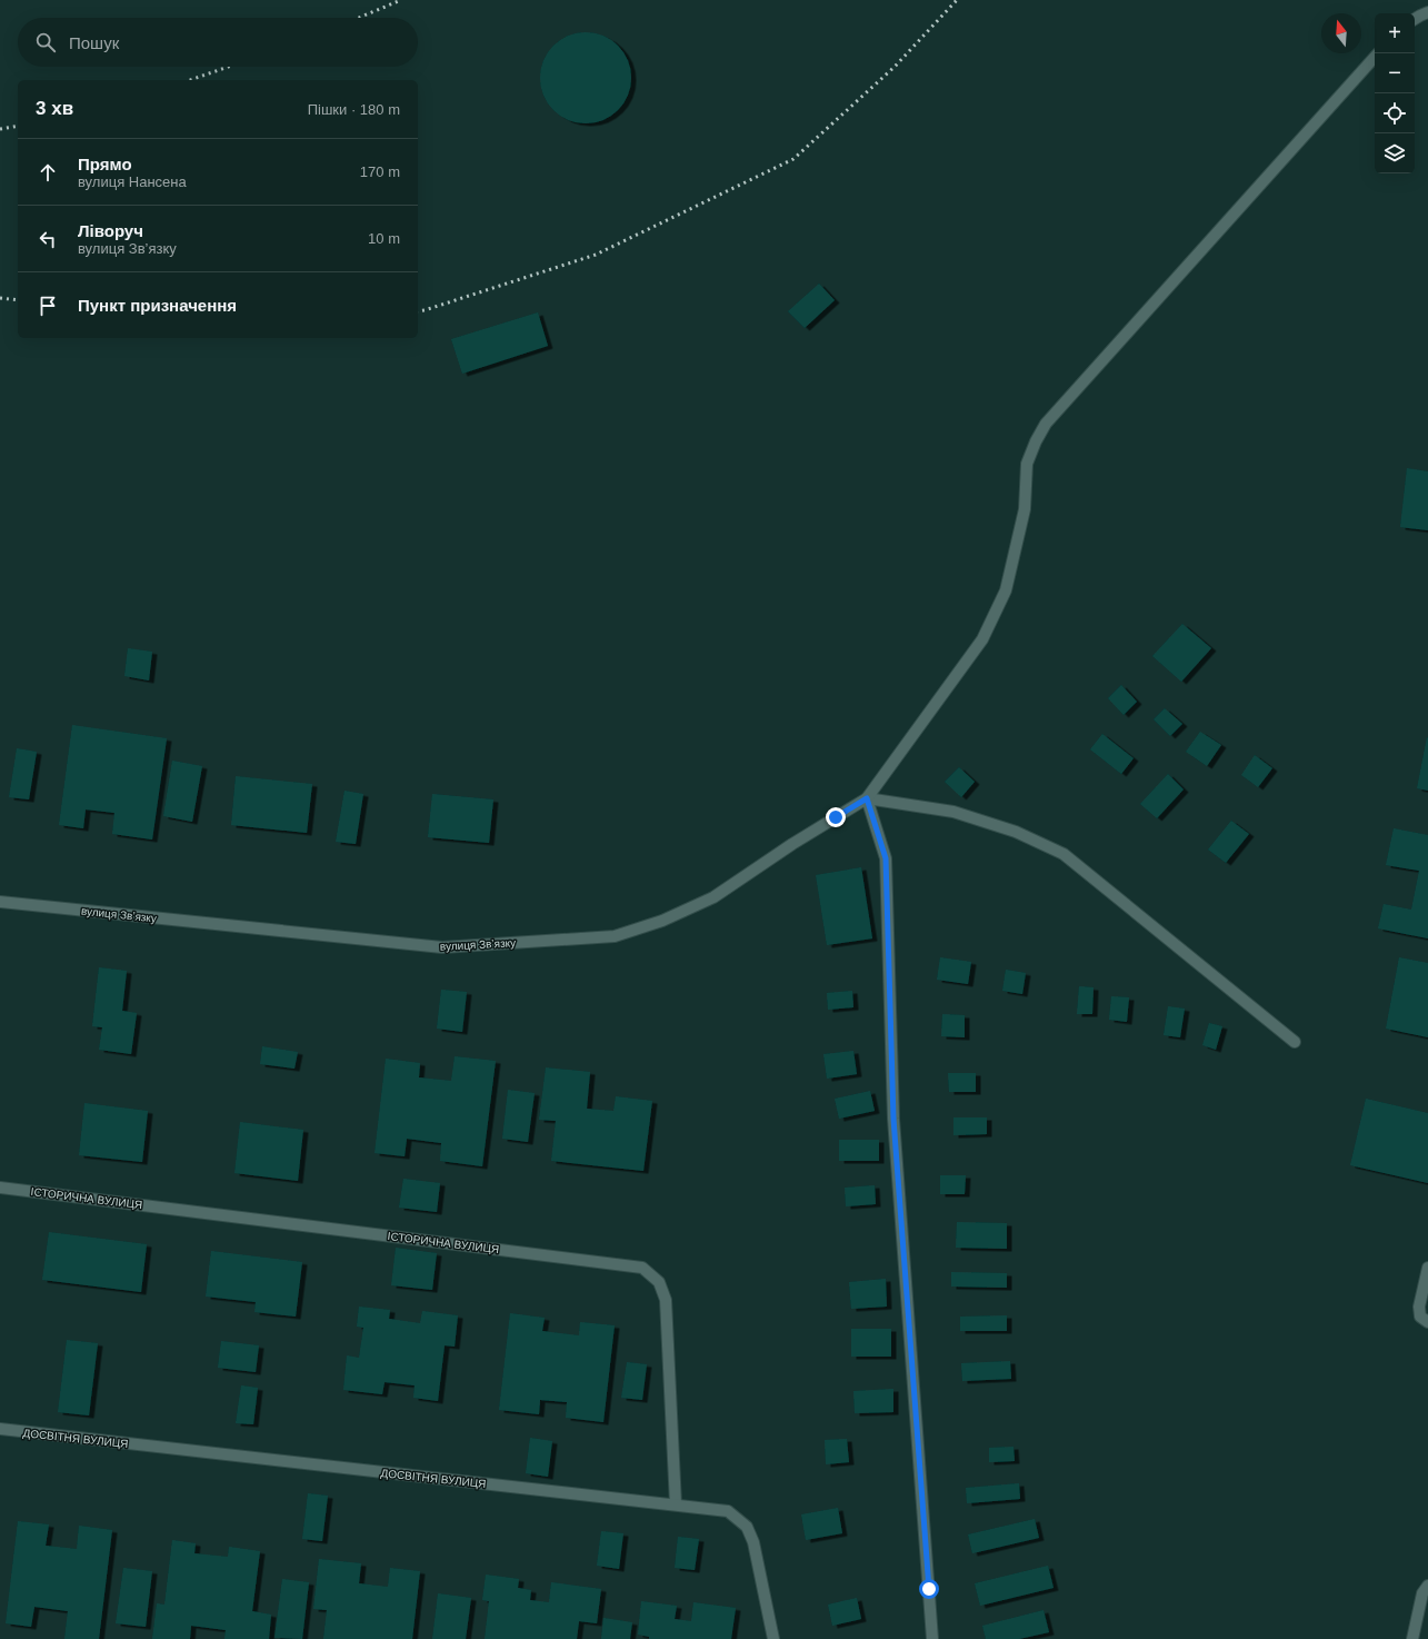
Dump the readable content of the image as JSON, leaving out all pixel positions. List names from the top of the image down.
{
  "streets": {
    "street": ["вулиця Звʼязку", "ІСТОРИЧНА ВУЛИЦЯ", "ДОСВІТНЯ ВУЛИЦЯ"]
  },
  "crossings": [
    ["ІСТОРИЧНА ВУЛИЦЯ", "ДОСВІТНЯ ВУЛИЦЯ"]
  ],
  "north": "top",
  "page": {
    "map_buttons": ["+", "−"],
    "search": "Пошук",
    "heading": ["3 хв", "Пішки · 180 m"],
    "list": [
      ["Прямо", "вулиця Нансена", "170 m"],
      ["Ліворуч", "вулиця Звʼязку", "10 m"],
      "Пункт призначення"
    ]
  }
}
